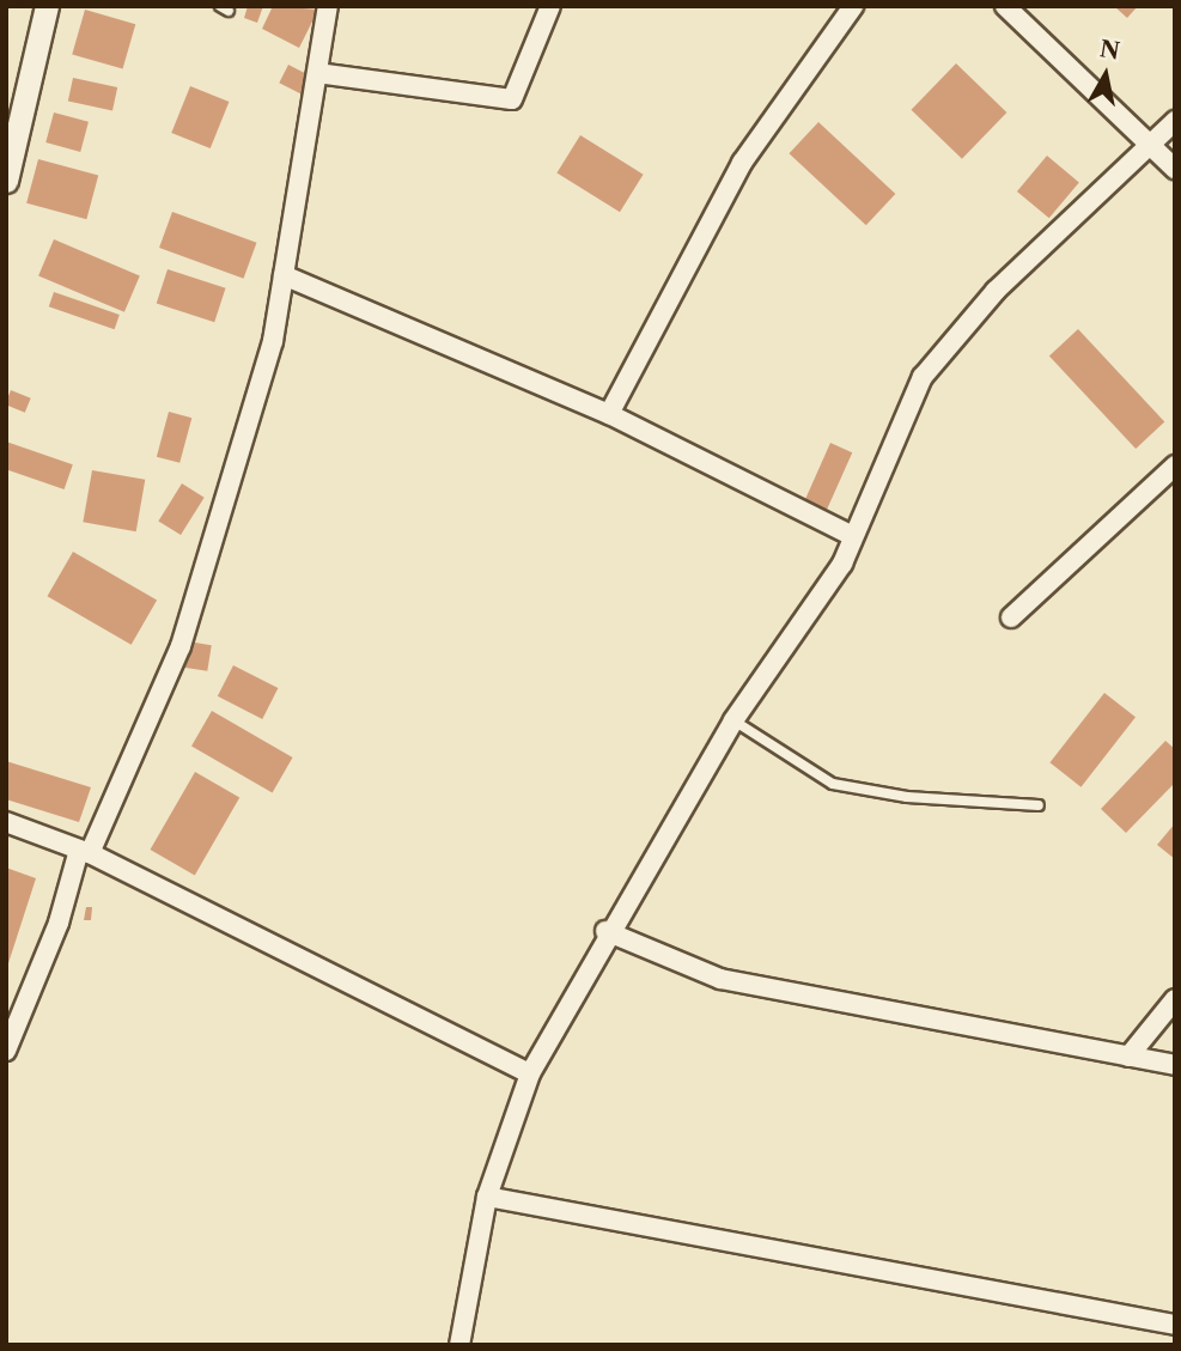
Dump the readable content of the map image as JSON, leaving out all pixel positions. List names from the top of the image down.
{
  "north": "top"
}
